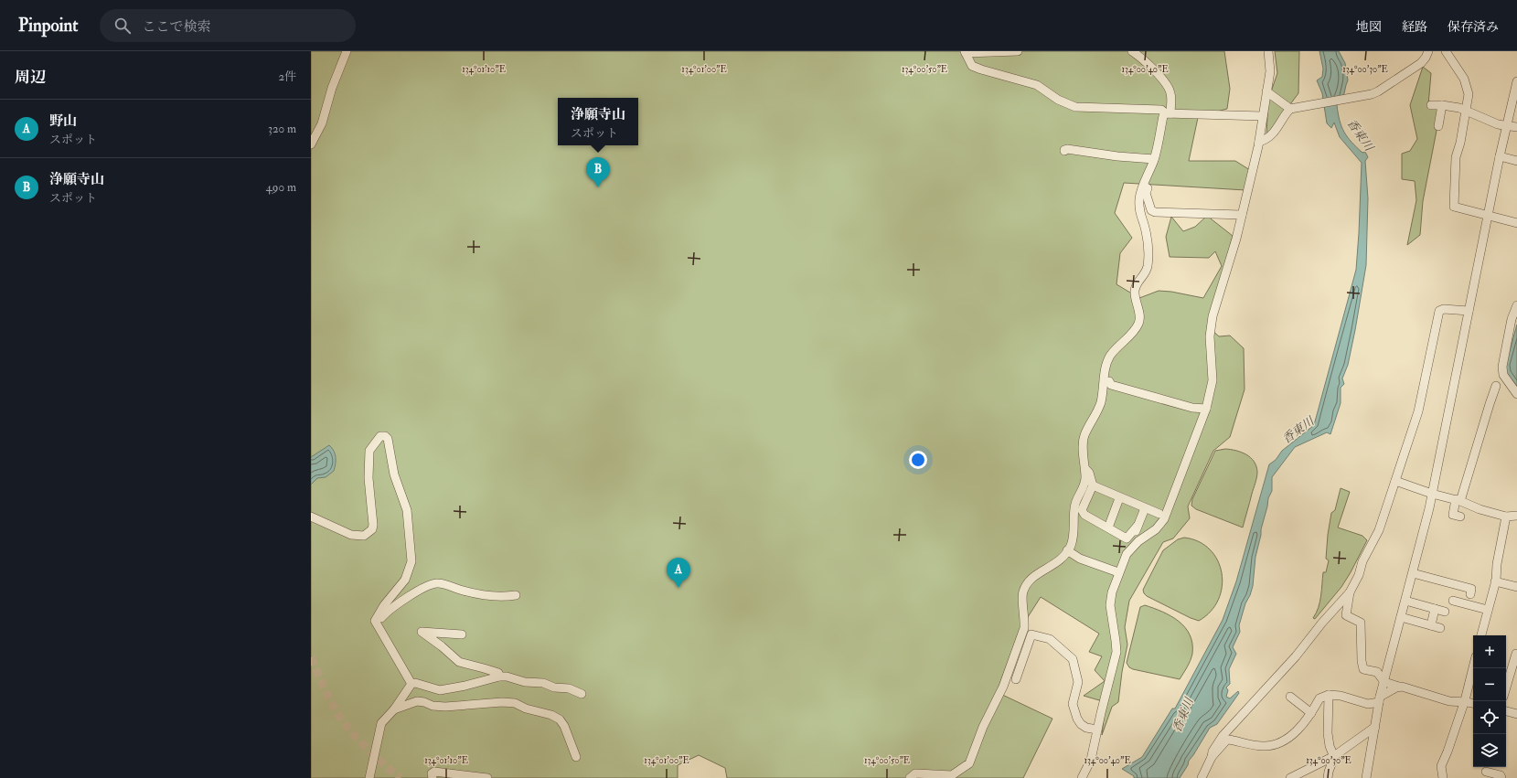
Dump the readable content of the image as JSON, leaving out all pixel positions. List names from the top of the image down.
{
  "water": ["香東川"],
  "page": {
    "header": "Pinpoint",
    "search": "ここで検索",
    "nav": ["地図", "経路", "保存済み"],
    "heading": ["周辺", "2件"],
    "popup": ["浄願寺山", "スポット"],
    "list": [
      {
        "mark": "A",
        "name": "野山",
        "note": "スポット",
        "value": "320 m"
      },
      {
        "mark": "B",
        "name": "浄願寺山",
        "note": "スポット",
        "value": "490 m"
      }
    ],
    "pins": ["B", "A"],
    "map_buttons": ["+", "−"]
  },
  "coordinates": [
    "134°01'10\"E",
    "134°01'00\"E",
    "134°00'50\"E",
    "134°00'40\"E",
    "134°00'30\"E"
  ]
}
